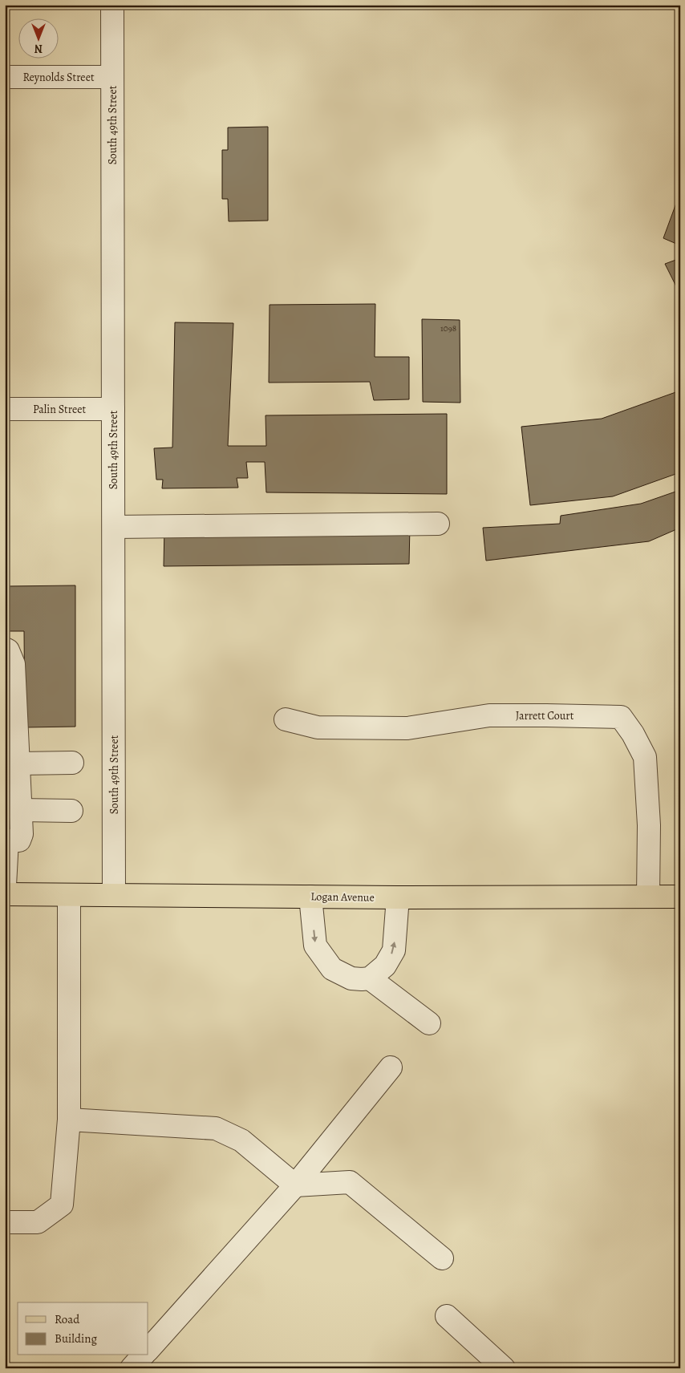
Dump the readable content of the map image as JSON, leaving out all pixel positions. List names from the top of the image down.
{
  "streets": {
    "main road": ["Logan Avenue"],
    "street": [
      "Reynolds Street",
      "South 49th Street",
      "Palin Street",
      "Jarrett Court"
    ]
  },
  "crossings": [
    ["Reynolds Street", "South 49th Street"],
    ["South 49th Street", "Palin Street"],
    ["South 49th Street", "Logan Avenue"],
    ["Jarrett Court", "Logan Avenue"]
  ],
  "house_numbers": ["1098"],
  "legend": ["Road", "Building"],
  "north": "bottom"
}
